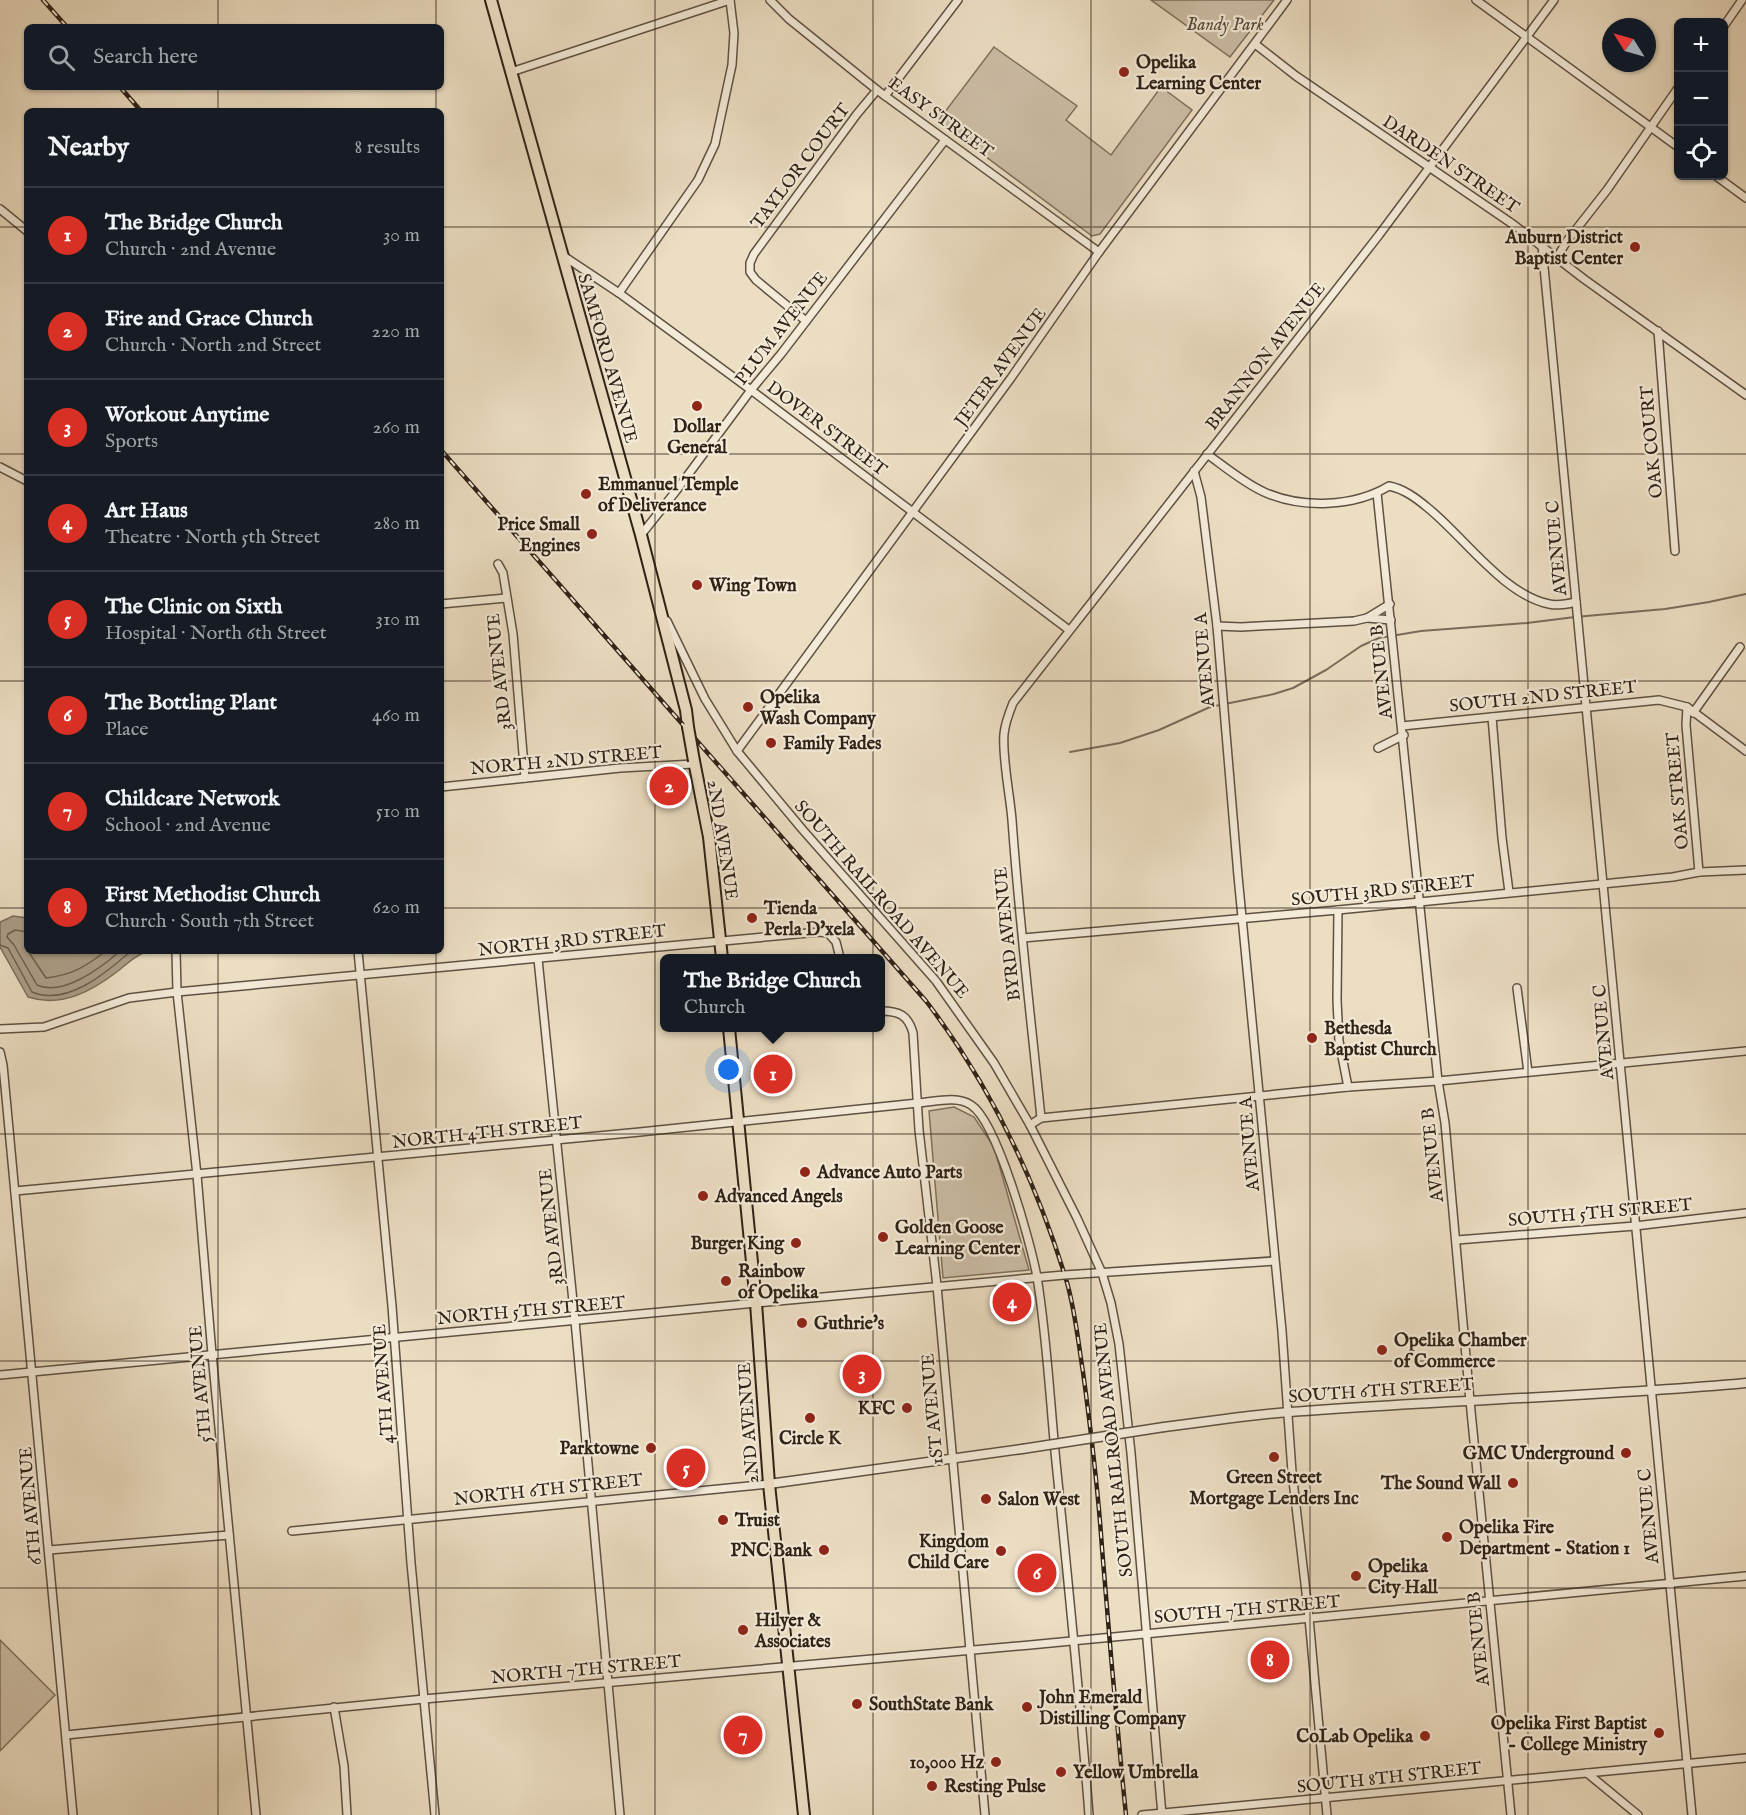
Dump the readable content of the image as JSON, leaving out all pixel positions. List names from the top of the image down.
{
  "streets": {
    "main road": ["SAMFORD AVENUE", "2ND AVENUE"],
    "street": [
      "EASY STREET",
      "DARDEN STREET",
      "TAYLOR COURT",
      "PLUM AVENUE",
      "BRANNON AVENUE",
      "JETER AVENUE",
      "DOVER STREET",
      "OAK COURT",
      "AVENUE C",
      "AVENUE A",
      "3RD AVENUE",
      "AVENUE B",
      "SOUTH 2ND STREET",
      "NORTH 2ND STREET",
      "OAK STREET",
      "SOUTH 3RD STREET",
      "SOUTH RAILROAD AVENUE",
      "BYRD AVENUE",
      "NORTH 3RD STREET",
      "NORTH 4TH STREET",
      "SOUTH 5TH STREET",
      "NORTH 5TH STREET",
      "5TH AVENUE",
      "4TH AVENUE",
      "SOUTH 6TH STREET",
      "1ST AVENUE",
      "NORTH 6TH STREET",
      "6TH AVENUE",
      "SOUTH 7TH STREET",
      "NORTH 7TH STREET",
      "SOUTH 8TH STREET"
    ]
  },
  "crossings": [
    ["EASY STREET", "TAYLOR COURT"],
    ["EASY STREET", "PLUM AVENUE"],
    ["EASY STREET", "JETER AVENUE"],
    ["DARDEN STREET", "BRANNON AVENUE"],
    ["DARDEN STREET", "JETER AVENUE"],
    ["DARDEN STREET", "OAK COURT"],
    ["DARDEN STREET", "AVENUE C"],
    ["TAYLOR COURT", "PLUM AVENUE"],
    ["PLUM AVENUE", "SAMFORD AVENUE"],
    ["PLUM AVENUE", "DOVER STREET"],
    ["BRANNON AVENUE", "DOVER STREET"],
    ["BRANNON AVENUE", "AVENUE A"],
    ["BRANNON AVENUE", "BYRD AVENUE"],
    ["SAMFORD AVENUE", "DOVER STREET"],
    ["SAMFORD AVENUE", "2ND AVENUE"],
    ["SAMFORD AVENUE", "SOUTH RAILROAD AVENUE"],
    ["JETER AVENUE", "DOVER STREET"],
    ["JETER AVENUE", "SOUTH RAILROAD AVENUE"],
    ["AVENUE C", "SOUTH 2ND STREET"],
    ["AVENUE C", "SOUTH 3RD STREET"],
    ["AVENUE C", "SOUTH 5TH STREET"],
    ["AVENUE C", "SOUTH 6TH STREET"],
    ["AVENUE C", "SOUTH 7TH STREET"],
    ["AVENUE C", "SOUTH 8TH STREET"],
    ["AVENUE A", "SOUTH 3RD STREET"],
    ["AVENUE A", "SOUTH 6TH STREET"],
    ["AVENUE A", "SOUTH 7TH STREET"],
    ["AVENUE A", "SOUTH 8TH STREET"],
    ["3RD AVENUE", "NORTH 2ND STREET"],
    ["3RD AVENUE", "NORTH 3RD STREET"],
    ["3RD AVENUE", "NORTH 4TH STREET"],
    ["3RD AVENUE", "NORTH 5TH STREET"],
    ["3RD AVENUE", "NORTH 6TH STREET"],
    ["3RD AVENUE", "NORTH 7TH STREET"],
    ["AVENUE B", "SOUTH 2ND STREET"],
    ["AVENUE B", "SOUTH 3RD STREET"],
    ["AVENUE B", "SOUTH 5TH STREET"],
    ["AVENUE B", "SOUTH 6TH STREET"],
    ["AVENUE B", "SOUTH 7TH STREET"],
    ["AVENUE B", "SOUTH 8TH STREET"],
    ["SOUTH 2ND STREET", "OAK STREET"],
    ["NORTH 2ND STREET", "2ND AVENUE"],
    ["OAK STREET", "SOUTH 3RD STREET"],
    ["2ND AVENUE", "NORTH 3RD STREET"],
    ["2ND AVENUE", "NORTH 4TH STREET"],
    ["2ND AVENUE", "NORTH 5TH STREET"],
    ["2ND AVENUE", "NORTH 6TH STREET"],
    ["2ND AVENUE", "NORTH 7TH STREET"],
    ["SOUTH 3RD STREET", "BYRD AVENUE"],
    ["SOUTH RAILROAD AVENUE", "NORTH 5TH STREET"],
    ["SOUTH RAILROAD AVENUE", "SOUTH 7TH STREET"],
    ["SOUTH RAILROAD AVENUE", "SOUTH 8TH STREET"],
    ["NORTH 3RD STREET", "5TH AVENUE"],
    ["NORTH 3RD STREET", "4TH AVENUE"],
    ["NORTH 4TH STREET", "NORTH 5TH STREET"],
    ["NORTH 4TH STREET", "5TH AVENUE"],
    ["NORTH 4TH STREET", "4TH AVENUE"],
    ["NORTH 4TH STREET", "1ST AVENUE"],
    ["NORTH 4TH STREET", "6TH AVENUE"],
    ["NORTH 5TH STREET", "5TH AVENUE"],
    ["NORTH 5TH STREET", "4TH AVENUE"],
    ["NORTH 5TH STREET", "1ST AVENUE"],
    ["NORTH 5TH STREET", "6TH AVENUE"],
    ["5TH AVENUE", "NORTH 7TH STREET"],
    ["4TH AVENUE", "NORTH 6TH STREET"],
    ["4TH AVENUE", "NORTH 7TH STREET"],
    ["SOUTH 6TH STREET", "NORTH 6TH STREET"],
    ["1ST AVENUE", "NORTH 6TH STREET"],
    ["1ST AVENUE", "NORTH 7TH STREET"],
    ["6TH AVENUE", "NORTH 7TH STREET"],
    ["SOUTH 7TH STREET", "NORTH 7TH STREET"]
  ],
  "parks": ["Bandy Park"],
  "places": [
    "Opelika Learning Center",
    "Auburn District Baptist Center",
    "Dollar General",
    "Emmanuel Temple of Deliverance",
    "Price Small Engines",
    "Wing Town",
    "Opelika Wash Company",
    "Family Fades",
    "Tienda Perla D'xela",
    "Bethesda Baptist Church",
    "Advance Auto Parts",
    "Advanced Angels",
    "Golden Goose Learning Center",
    "Burger King",
    "Rainbow of Opelika",
    "Guthrie's",
    "Opelika Chamber of Commerce",
    "KFC",
    "Circle K",
    "Parktowne",
    "GMC Underground",
    "Green Street Mortgage Lenders Inc",
    "The Sound Wall",
    "Salon West",
    "Truist",
    "Opelika Fire Department - Station 1",
    "PNC Bank",
    "Kingdom Child Care",
    "Opelika City Hall",
    "Hilyer & Associates",
    "SouthState Bank",
    "John Emerald Distilling Company",
    "Opelika First Baptist - College Ministry",
    "CoLab Opelika",
    "10,000 Hz",
    "Yellow Umbrella",
    "Resting Pulse"
  ],
  "north": "top left",
  "page": {
    "map_buttons": ["+", "−"],
    "search": "Search here",
    "heading": ["Nearby", "8 results"],
    "list": [
      {
        "mark": "1",
        "name": "The Bridge Church",
        "note": "Church · 2nd Avenue",
        "value": "30 m"
      },
      {
        "mark": "2",
        "name": "Fire and Grace Church",
        "note": "Church · North 2nd Street",
        "value": "220 m"
      },
      {
        "mark": "3",
        "name": "Workout Anytime",
        "note": "Sports",
        "value": "260 m"
      },
      {
        "mark": "4",
        "name": "Art Haus",
        "note": "Theatre · North 5th Street",
        "value": "280 m"
      },
      {
        "mark": "5",
        "name": "The Clinic on Sixth",
        "note": "Hospital · North 6th Street",
        "value": "310 m"
      },
      {
        "mark": "6",
        "name": "The Bottling Plant",
        "note": "Place",
        "value": "460 m"
      },
      {
        "mark": "7",
        "name": "Childcare Network",
        "note": "School · 2nd Avenue",
        "value": "510 m"
      },
      {
        "mark": "8",
        "name": "First Methodist Church",
        "note": "Church · South 7th Street",
        "value": "620 m"
      }
    ],
    "pins": [
      "2",
      "1",
      "4",
      "3",
      "5",
      "6",
      "8",
      "7"
    ],
    "popup": ["The Bridge Church", "Church"]
  }
}
